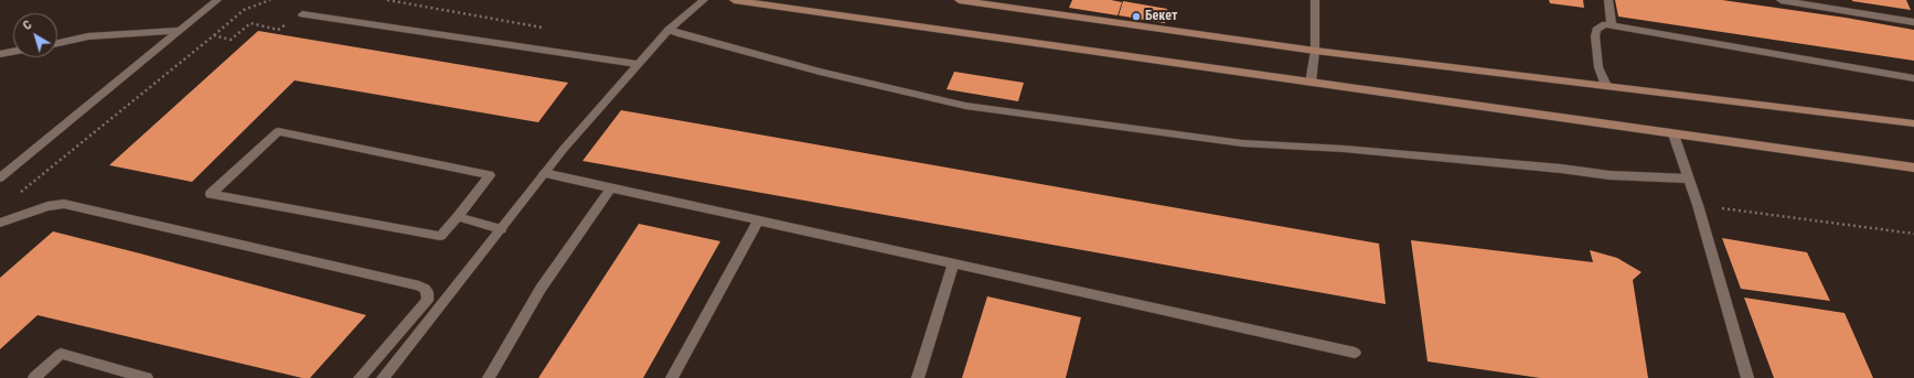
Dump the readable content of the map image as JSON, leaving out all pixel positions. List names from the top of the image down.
{
  "places": ["Бекет"],
  "north": "top left"
}
